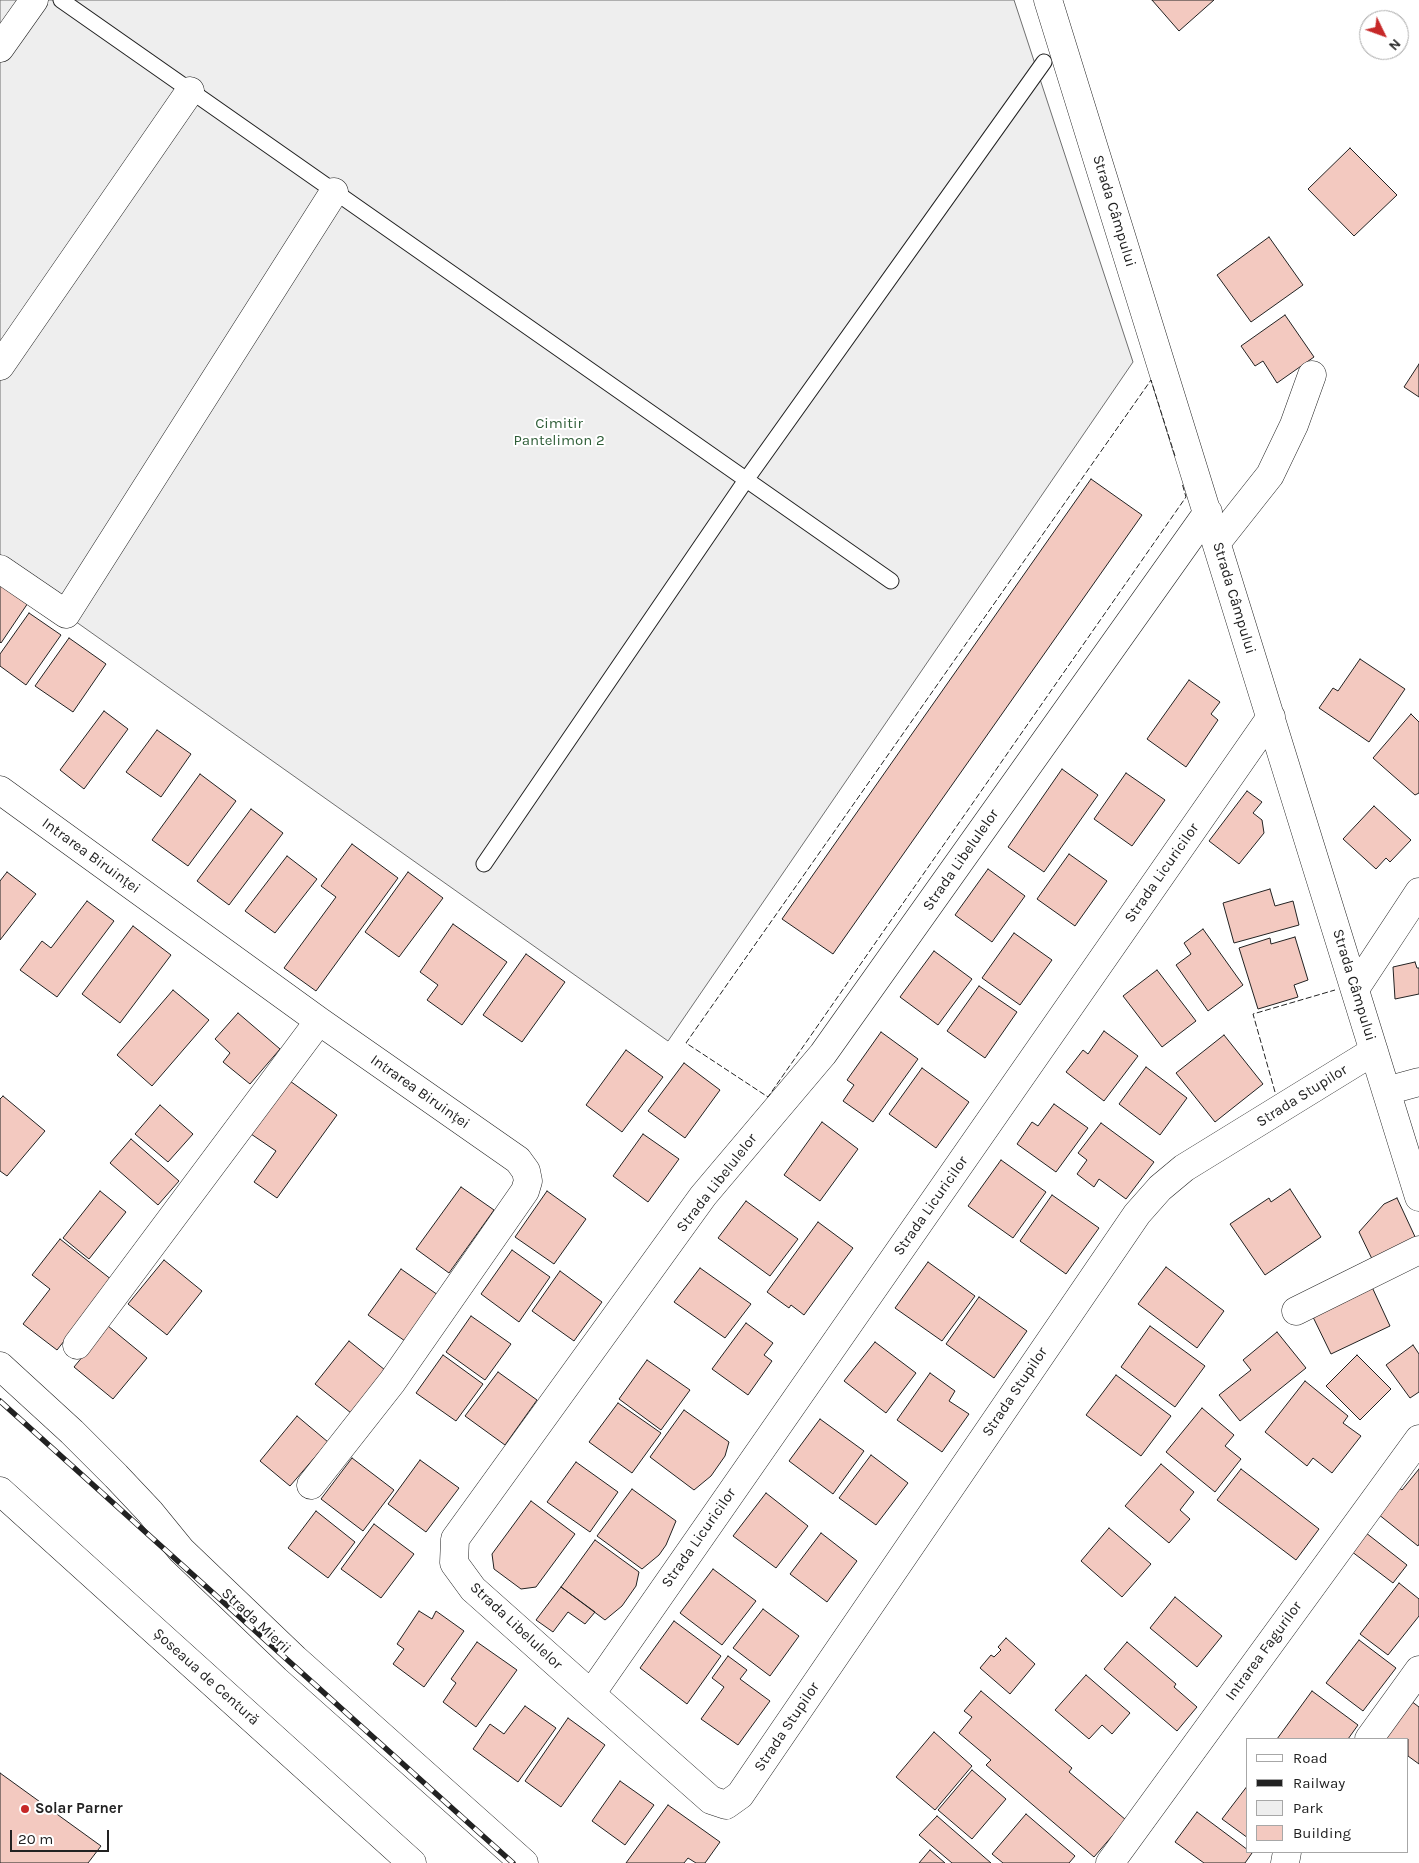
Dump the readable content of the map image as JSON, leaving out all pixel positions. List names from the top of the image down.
{
  "streets": {
    "street": [
      "Strada Câmpului",
      "Intrarea Biruinței",
      "Strada Libelulelor",
      "Strada Licuricilor",
      "Strada Stupilor",
      "Strada Mierii",
      "Intrarea Fagurilor",
      "Șoseaua de Centură"
    ]
  },
  "crossings": [
    ["Strada Câmpului", "Strada Libelulelor"],
    ["Strada Câmpului", "Strada Licuricilor"],
    ["Strada Câmpului", "Strada Stupilor"],
    ["Strada Libelulelor", "Strada Licuricilor"],
    ["Strada Libelulelor", "Strada Stupilor"]
  ],
  "parks": ["Cimitir Pantelimon 2"],
  "places": ["Solar Parner"],
  "legend": [
    "Road",
    "Railway",
    "Park",
    "Building"
  ],
  "scale_bar": "20 m",
  "north": "bottom right"
}
